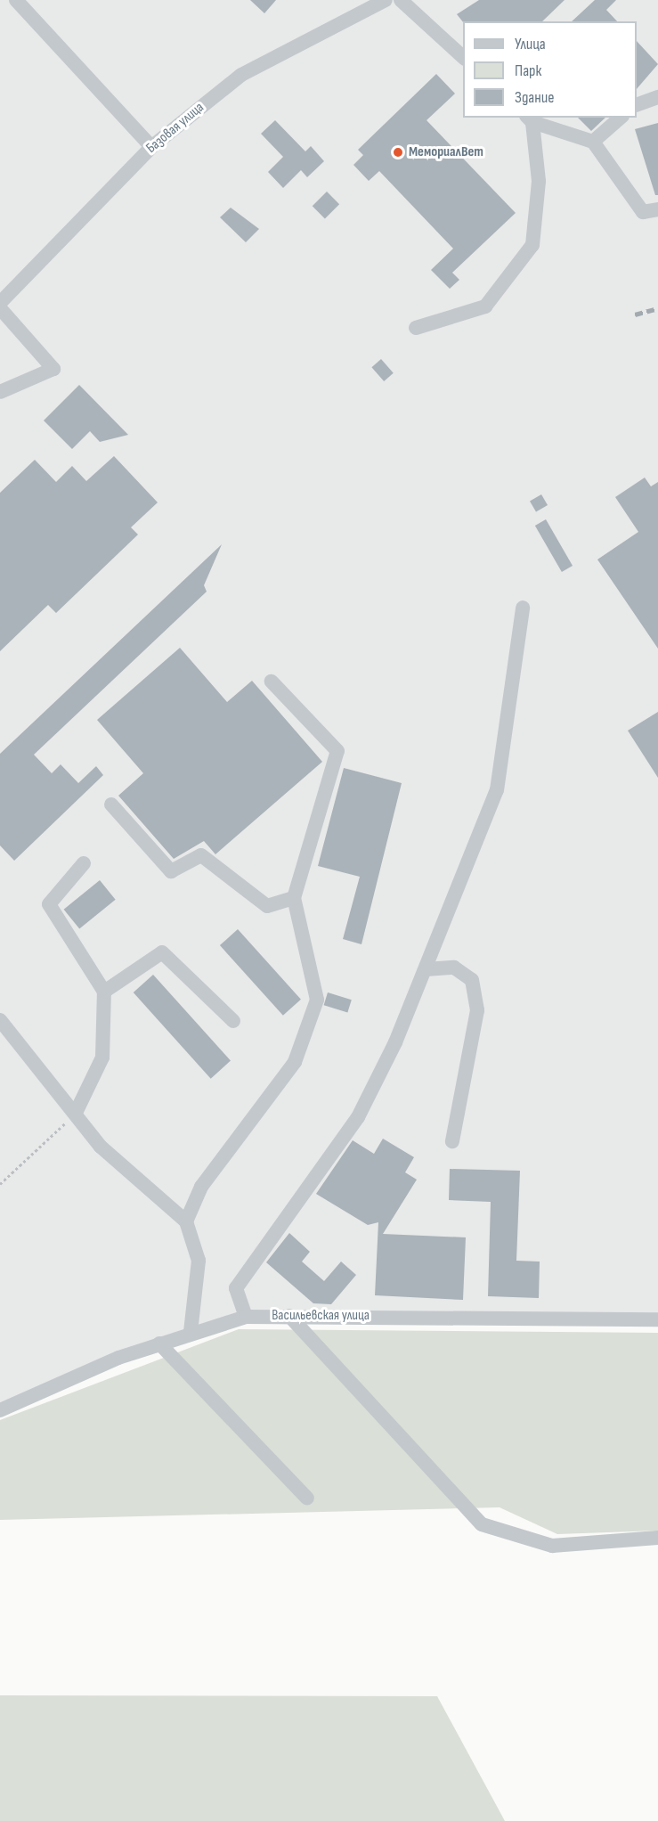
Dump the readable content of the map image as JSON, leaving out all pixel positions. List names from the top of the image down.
{
  "streets": {
    "street": ["Базовая улица", "Васильевская улица"]
  },
  "places": ["МемориалВет"],
  "legend": ["Улица", "Парк", "Здание"]
}
